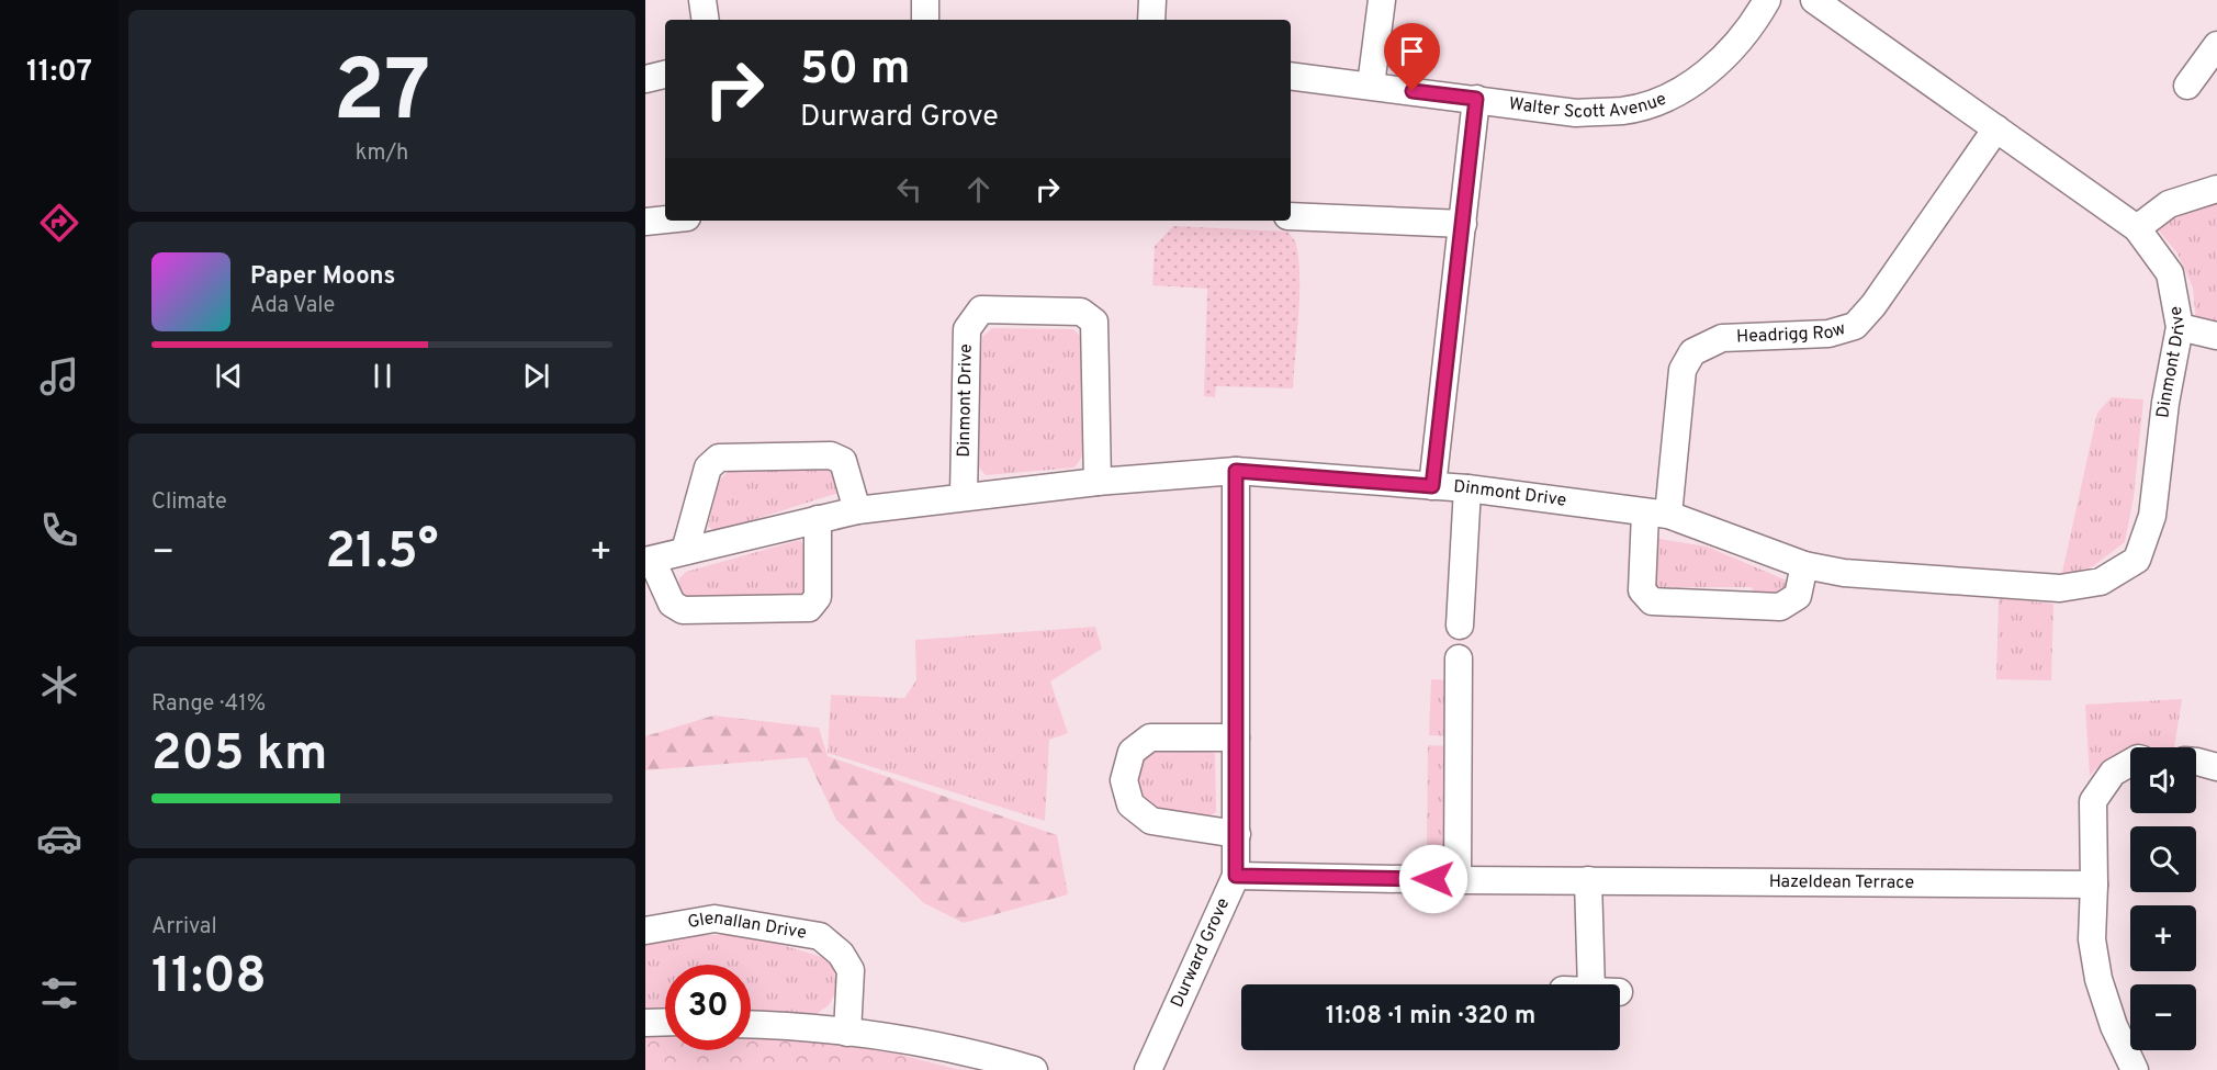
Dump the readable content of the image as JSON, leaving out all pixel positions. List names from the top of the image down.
{
  "streets": {
    "street": [
      "Walter Scott Avenue",
      "Headrigg Row",
      "Dinmont Drive",
      "Hazeldean Terrace",
      "Glenallan Drive",
      "Durward Grove"
    ]
  },
  "crossings": [
    ["Headrigg Row", "Dinmont Drive"],
    ["Dinmont Drive", "Durward Grove"],
    ["Hazeldean Terrace", "Durward Grove"]
  ],
  "page": {
    "tabs": "11:07",
    "tile": [
      ["27", "km/h"],
      "Climate",
      ["Range · 41%", "205 km"],
      ["Arrival", "11:08"]
    ],
    "turn": ["50 m", "Durward Grove"],
    "song": ["Paper Moons", "Ada Vale"],
    "heat": ["−", "21.5°", "+"],
    "map_buttons": ["+", "−"],
    "limit": "30",
    "trip": "11:08 · 1 min · 320 m"
  }
}
